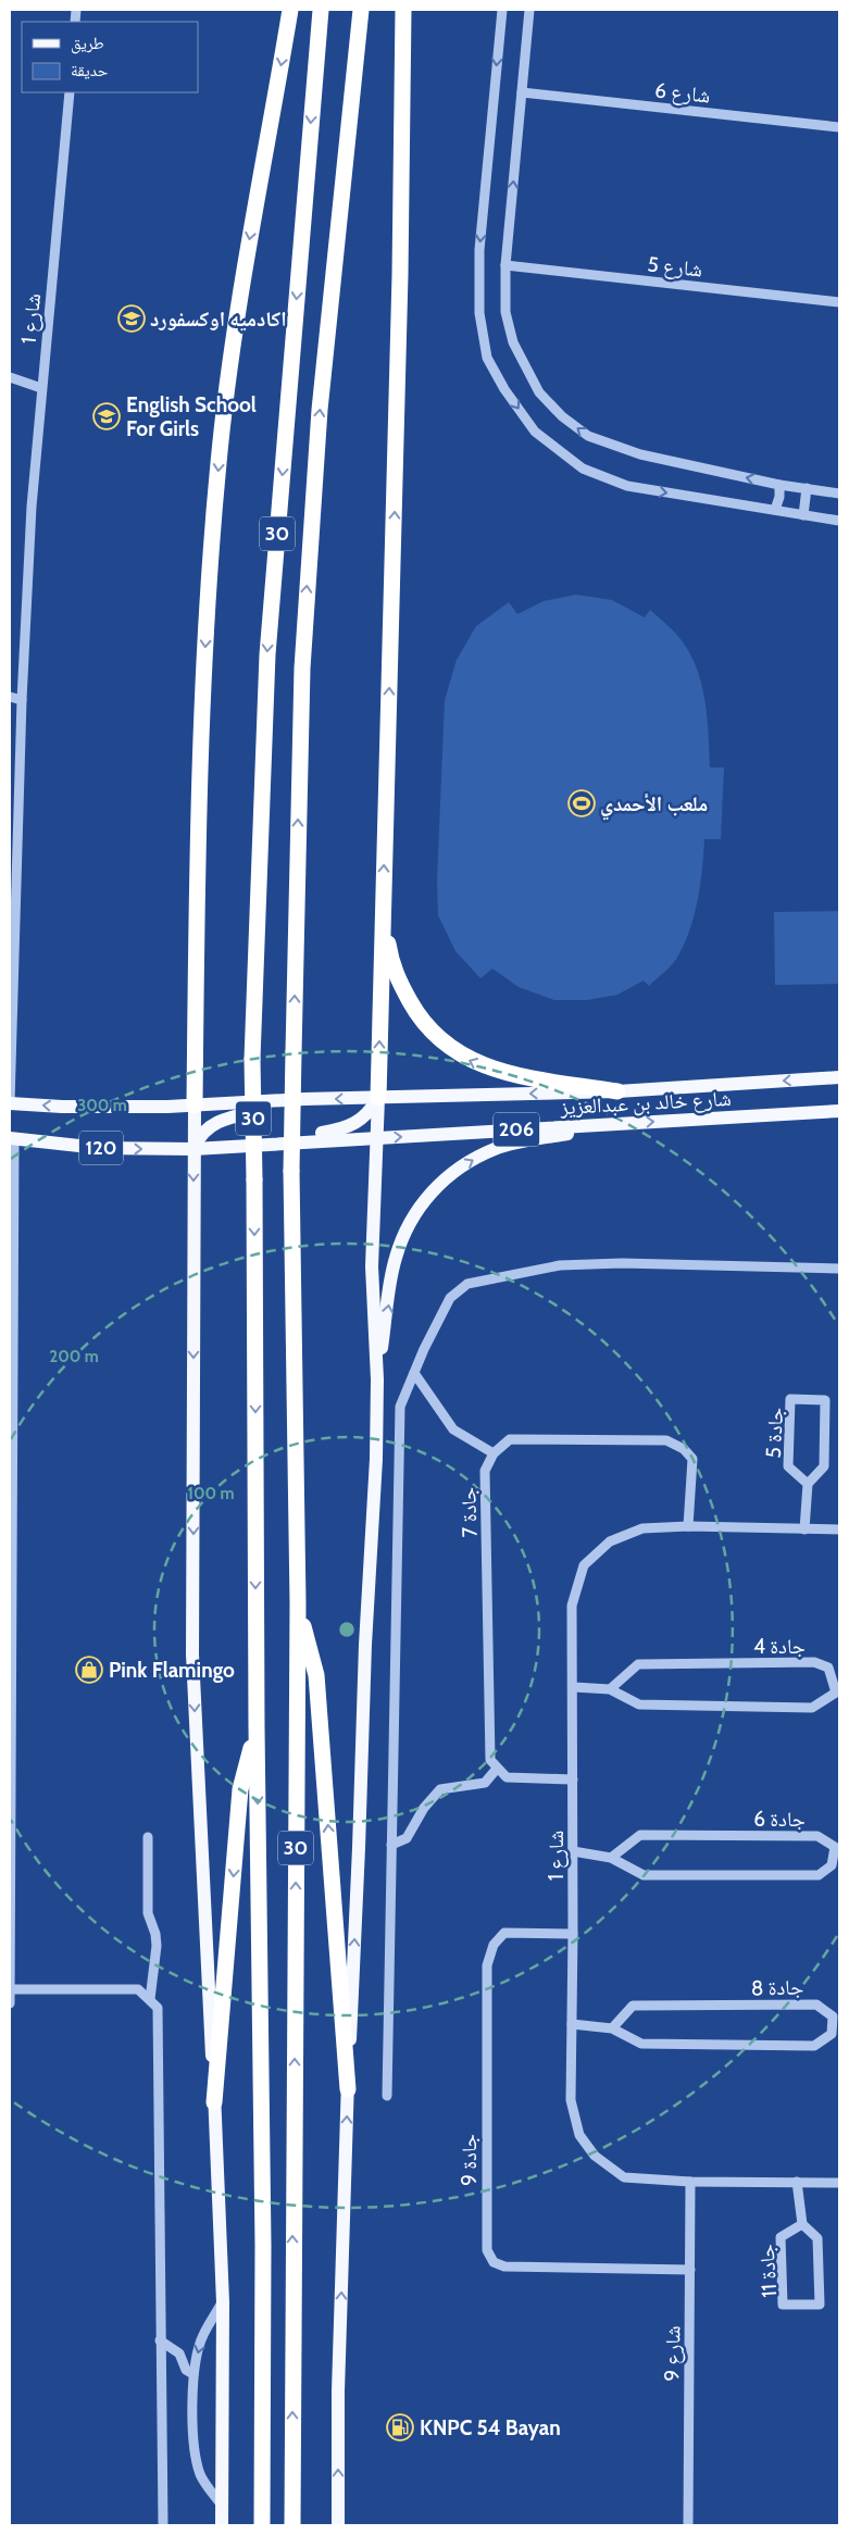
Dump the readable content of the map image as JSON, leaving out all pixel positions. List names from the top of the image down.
{
  "streets": {
    "highway": ["30"],
    "main road": ["شارع خالد بن عبدالعزيز", "206", "120"],
    "street": [
      "شارع 6",
      "شارع 5",
      "شارع 1",
      "جادة 5",
      "جادة 7",
      "جادة 4",
      "جادة 6",
      "جادة 8",
      "جادة 9",
      "جادة 11",
      "شارع 9"
    ]
  },
  "crossings": [
    ["شارع 1", "120"],
    ["شارع 1", "جادة 4"],
    ["شارع 1", "جادة 6"],
    ["شارع 1", "جادة 8"],
    ["شارع 1", "جادة 9"],
    ["شارع 1", "جادة 11"],
    ["شارع 1", "شارع 9"],
    ["شارع خالد بن عبدالعزيز", "120"],
    ["جادة 9", "شارع 9"]
  ],
  "places": {
    "school or university": ["اكادميه اوكسفورد", "English School For Girls"],
    "sports": ["ملعب الأحمدي"],
    "shop": ["Pink Flamingo"],
    "fuel station": ["KNPC 54 Bayan"]
  },
  "legend": ["طريق", "حديقة"],
  "rings": ["300 m", "200 m", "100 m"]
}
